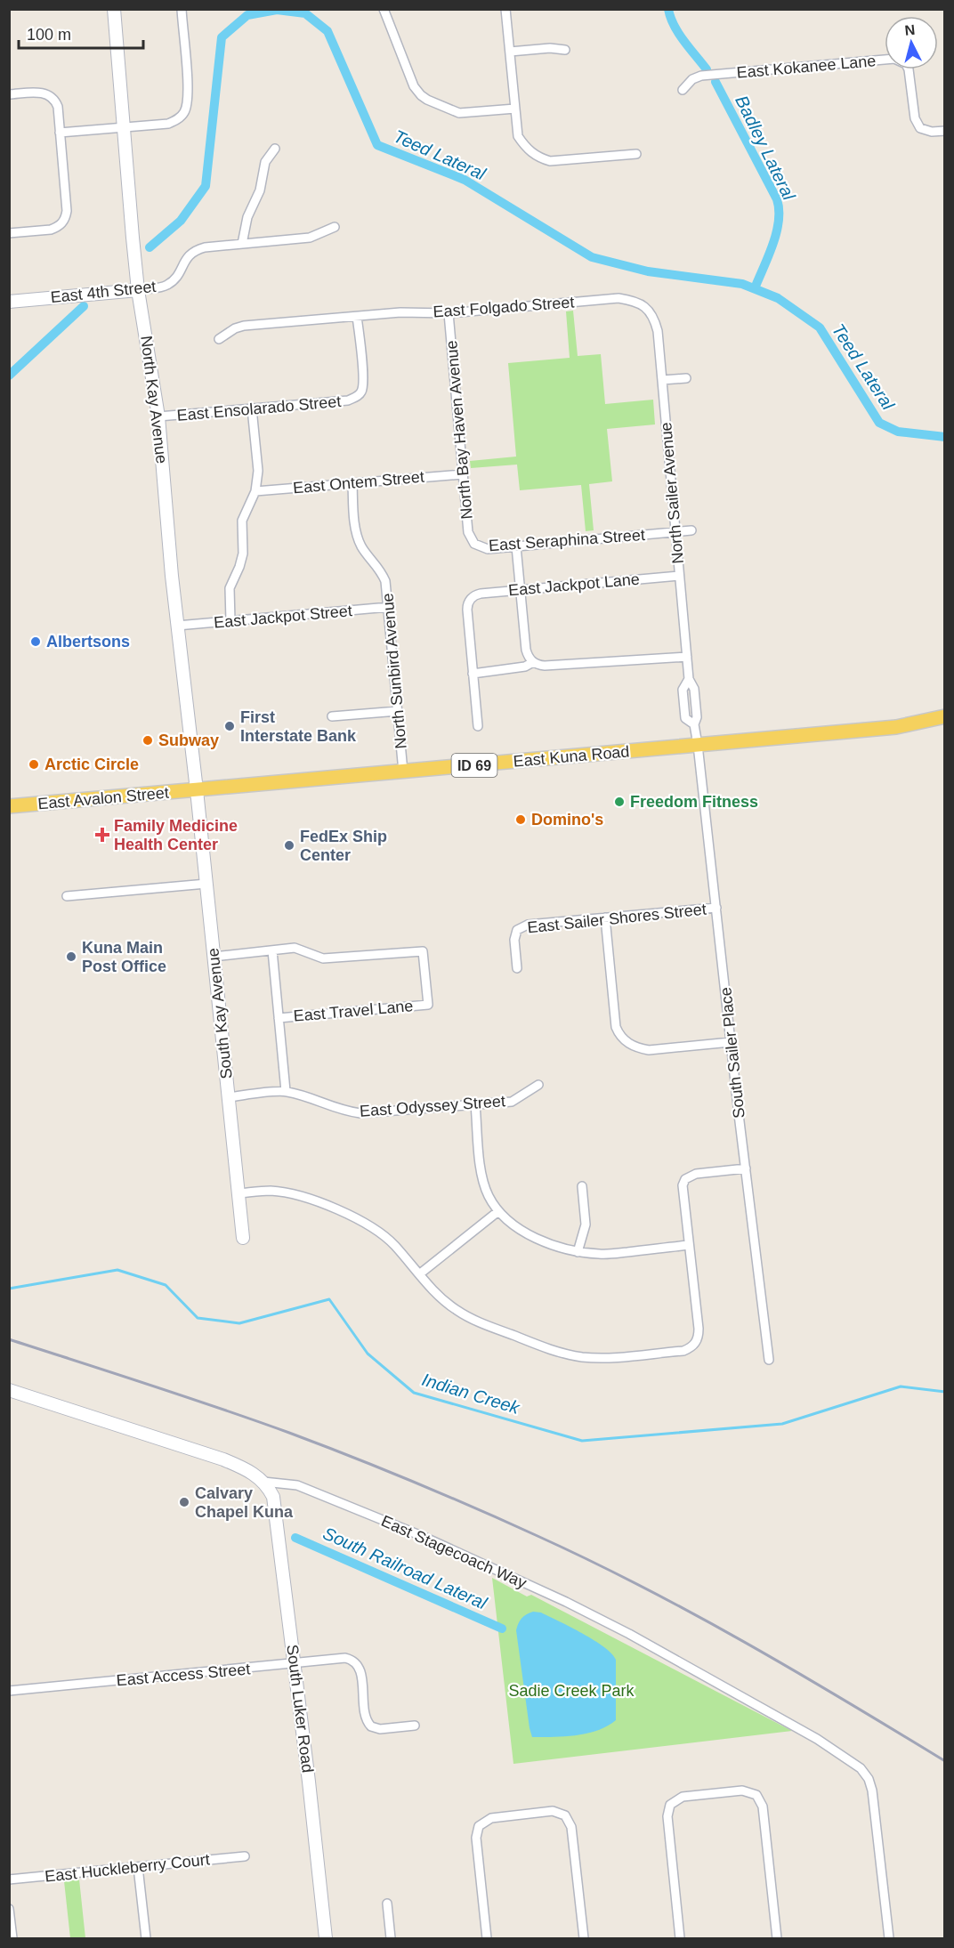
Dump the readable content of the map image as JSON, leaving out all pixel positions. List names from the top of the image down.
{
  "streets": {
    "main road": ["East Kuna Road", "ID 69", "East Avalon Street"],
    "street": [
      "East Kokanee Lane",
      "East 4th Street",
      "East Folgado Street",
      "North Kay Avenue",
      "East Ensolarado Street",
      "North Bay Haven Avenue",
      "East Ontem Street",
      "North Sailer Avenue",
      "East Seraphina Street",
      "East Jackpot Lane",
      "East Jackpot Street",
      "North Sunbird Avenue",
      "East Sailer Shores Street",
      "East Travel Lane",
      "South Kay Avenue",
      "South Sailer Place",
      "East Odyssey Street",
      "East Stagecoach Way",
      "East Access Street",
      "South Luker Road",
      "East Huckleberry Court"
    ]
  },
  "crossings": [
    ["East 4th Street", "North Kay Avenue"],
    ["East Folgado Street", "East Ensolarado Street"],
    ["East Folgado Street", "North Bay Haven Avenue"],
    ["East Folgado Street", "North Sailer Avenue"],
    ["North Kay Avenue", "East Ensolarado Street"],
    ["North Kay Avenue", "East Jackpot Street"],
    ["North Kay Avenue", "East Kuna Road"],
    ["North Kay Avenue", "East Avalon Street"],
    ["North Kay Avenue", "South Kay Avenue"],
    ["North Bay Haven Avenue", "East Ontem Street"],
    ["North Bay Haven Avenue", "East Seraphina Street"],
    ["East Ontem Street", "North Sunbird Avenue"],
    ["North Sailer Avenue", "East Seraphina Street"],
    ["North Sailer Avenue", "East Jackpot Lane"],
    ["North Sailer Avenue", "East Kuna Road"],
    ["North Sailer Avenue", "South Sailer Place"],
    ["East Jackpot Street", "North Sunbird Avenue"],
    ["North Sunbird Avenue", "East Kuna Road"],
    ["East Kuna Road", "East Avalon Street"],
    ["East Kuna Road", "South Kay Avenue"],
    ["East Kuna Road", "South Sailer Place"],
    ["East Avalon Street", "South Kay Avenue"],
    ["East Sailer Shores Street", "South Sailer Place"],
    ["South Kay Avenue", "East Odyssey Street"],
    ["East Stagecoach Way", "South Luker Road"],
    ["East Access Street", "South Luker Road"]
  ],
  "water": [
    "Badley Lateral",
    "Teed Lateral",
    "Indian Creek",
    "South Railroad Lateral"
  ],
  "parks": ["Sadie Creek Park"],
  "places": {
    "other": [
      "Albertsons",
      "First Interstate Bank",
      "Subway",
      "Arctic Circle",
      "Freedom Fitness",
      "Domino's",
      "FedEx Ship Center",
      "Kuna Main Post Office",
      "Calvary Chapel Kuna"
    ],
    "health": ["Family Medicine Health Center"]
  },
  "scale_bar": "100 m",
  "north": "top"
}
